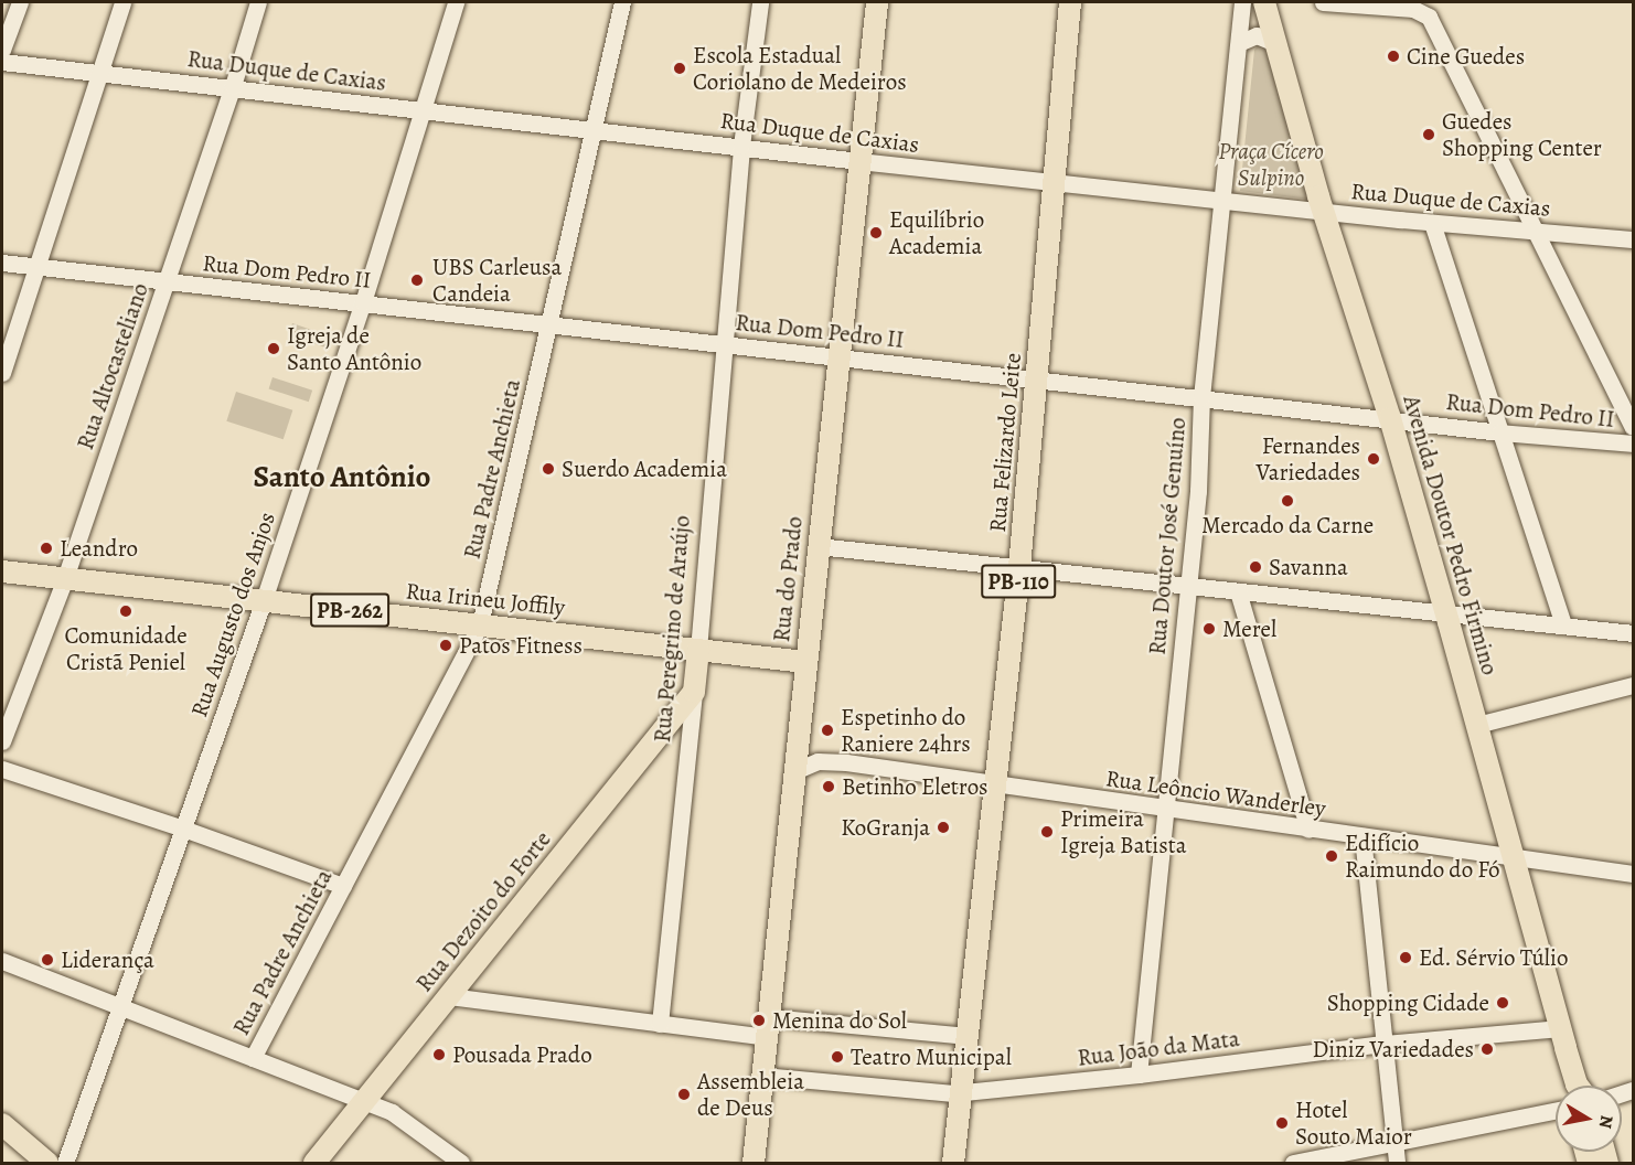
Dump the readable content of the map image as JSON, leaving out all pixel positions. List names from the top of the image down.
{
  "streets": {
    "main road": [
      "Rua Felizardo Leite",
      "Avenida Doutor Pedro Firmino",
      "Rua do Prado",
      "PB-110",
      "Rua Irineu Joffily",
      "PB-262",
      "Rua Peregrino de Araújo",
      "Rua Dezoito do Forte"
    ],
    "street": [
      "Rua Duque de Caxias",
      "Rua Dom Pedro II",
      "Rua Altocasteliano",
      "Rua Padre Anchieta",
      "Rua Doutor José Genuíno",
      "Rua Augusto dos Anjos",
      "Rua Leôncio Wanderley",
      "Rua João da Mata"
    ]
  },
  "crossings": [
    ["Rua Duque de Caxias", "Rua Altocasteliano"],
    ["Rua Duque de Caxias", "Rua Felizardo Leite"],
    ["Rua Duque de Caxias", "Rua Padre Anchieta"],
    ["Rua Duque de Caxias", "Avenida Doutor Pedro Firmino"],
    ["Rua Duque de Caxias", "Rua Doutor José Genuíno"],
    ["Rua Duque de Caxias", "Rua do Prado"],
    ["Rua Duque de Caxias", "Rua Augusto dos Anjos"],
    ["Rua Duque de Caxias", "Rua Peregrino de Araújo"],
    ["Rua Dom Pedro II", "Rua Altocasteliano"],
    ["Rua Dom Pedro II", "Rua Felizardo Leite"],
    ["Rua Dom Pedro II", "Rua Padre Anchieta"],
    ["Rua Dom Pedro II", "Avenida Doutor Pedro Firmino"],
    ["Rua Dom Pedro II", "Rua Doutor José Genuíno"],
    ["Rua Dom Pedro II", "Rua do Prado"],
    ["Rua Dom Pedro II", "Rua Augusto dos Anjos"],
    ["Rua Dom Pedro II", "Rua Peregrino de Araújo"],
    ["Rua Altocasteliano", "Rua Irineu Joffily"],
    ["Rua Felizardo Leite", "Rua Leôncio Wanderley"],
    ["Rua Felizardo Leite", "Rua João da Mata"],
    ["Rua Padre Anchieta", "Rua Irineu Joffily"],
    ["Avenida Doutor Pedro Firmino", "Rua Leôncio Wanderley"],
    ["Avenida Doutor Pedro Firmino", "Rua João da Mata"],
    ["Rua Doutor José Genuíno", "Rua Leôncio Wanderley"],
    ["Rua Doutor José Genuíno", "Rua João da Mata"],
    ["Rua do Prado", "Rua Irineu Joffily"],
    ["Rua do Prado", "Rua Leôncio Wanderley"],
    ["Rua do Prado", "Rua João da Mata"],
    ["Rua Irineu Joffily", "Rua Augusto dos Anjos"],
    ["Rua Irineu Joffily", "Rua Peregrino de Araújo"],
    ["Rua Peregrino de Araújo", "Rua Dezoito do Forte"]
  ],
  "districts": ["Santo Antônio"],
  "parks": ["Praça Cícero Sulpino"],
  "places": [
    "Cine Guedes",
    "Escola Estadual Coriolano de Medeiros",
    "Guedes Shopping Center",
    "Equilíbrio Academia",
    "UBS Carleusa Candeia",
    "Igreja de Santo Antônio",
    "Fernandes Variedades",
    "Suerdo Academia",
    "Mercado da Carne",
    "Leandro",
    "Savanna",
    "Comunidade Cristã Peniel",
    "Merel",
    "Patos Fitness",
    "Espetinho do Raniere 24hrs",
    "Betinho Eletros",
    "KoGranja",
    "Primeira Igreja Batista",
    "Edifício Raimundo do Fó",
    "Ed. Sérvio Túlio",
    "Liderança",
    "Shopping Cidade",
    "Menina do Sol",
    "Diniz Variedades",
    "Pousada Prado",
    "Teatro Municipal",
    "Assembleia de Deus",
    "Hotel Souto Maior"
  ],
  "north": "right"
}
